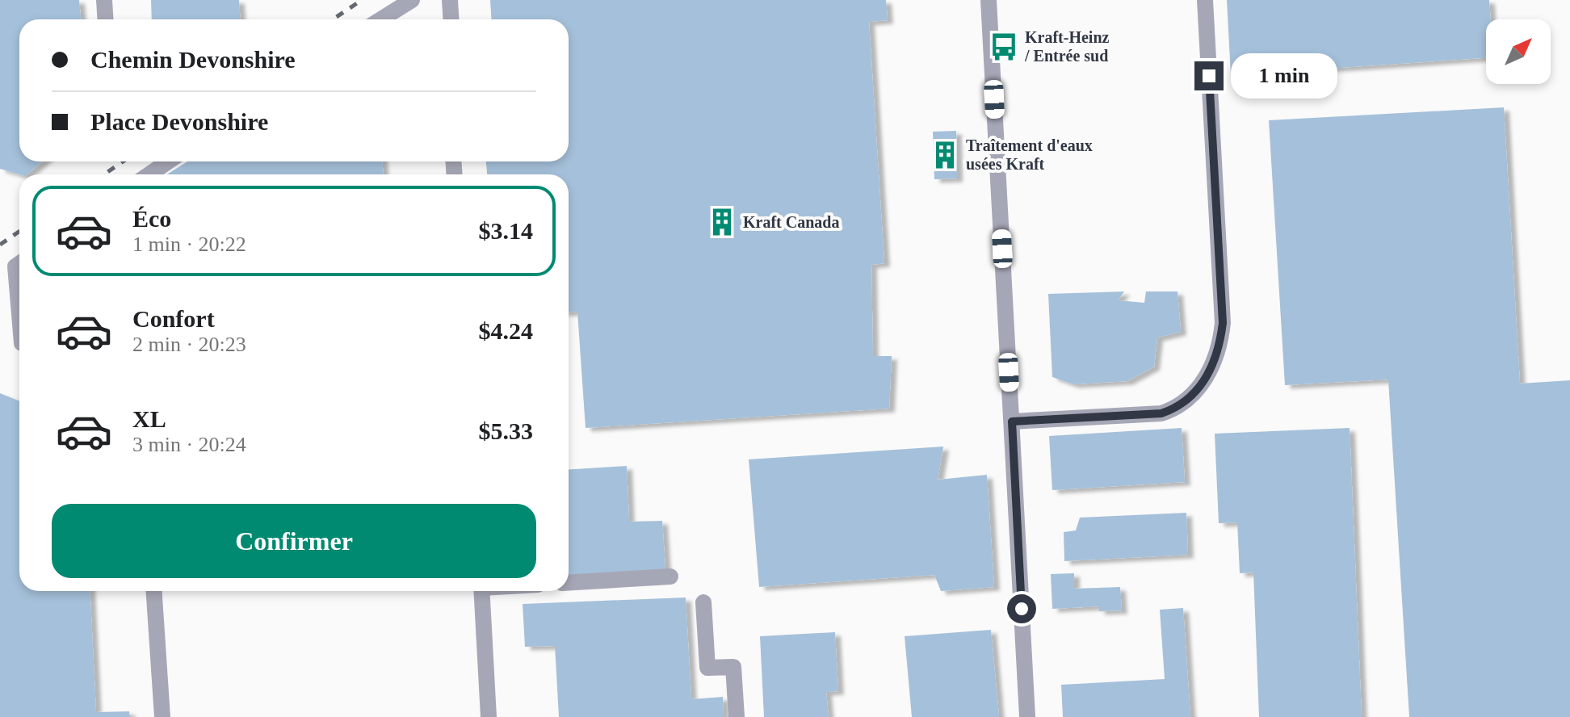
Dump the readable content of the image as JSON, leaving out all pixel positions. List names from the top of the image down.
{
  "places": {
    "bus stop": ["Kraft-Heinz / Entrée sud"],
    "building": ["Traîtement d'eaux usées Kraft", "Kraft Canada"]
  },
  "north": "top right",
  "page": {
    "banner": ["Chemin Devonshire", "Place Devonshire"],
    "bubble": "1 min",
    "list": [
      {
        "name": "Éco",
        "note": "1 min · 20:22",
        "value": "$3.14"
      },
      {
        "name": "Confort",
        "note": "2 min · 20:23",
        "value": "$4.24"
      },
      {
        "name": "XL",
        "note": "3 min · 20:24",
        "value": "$5.33"
      }
    ],
    "buttons": "Confirmer"
  }
}
